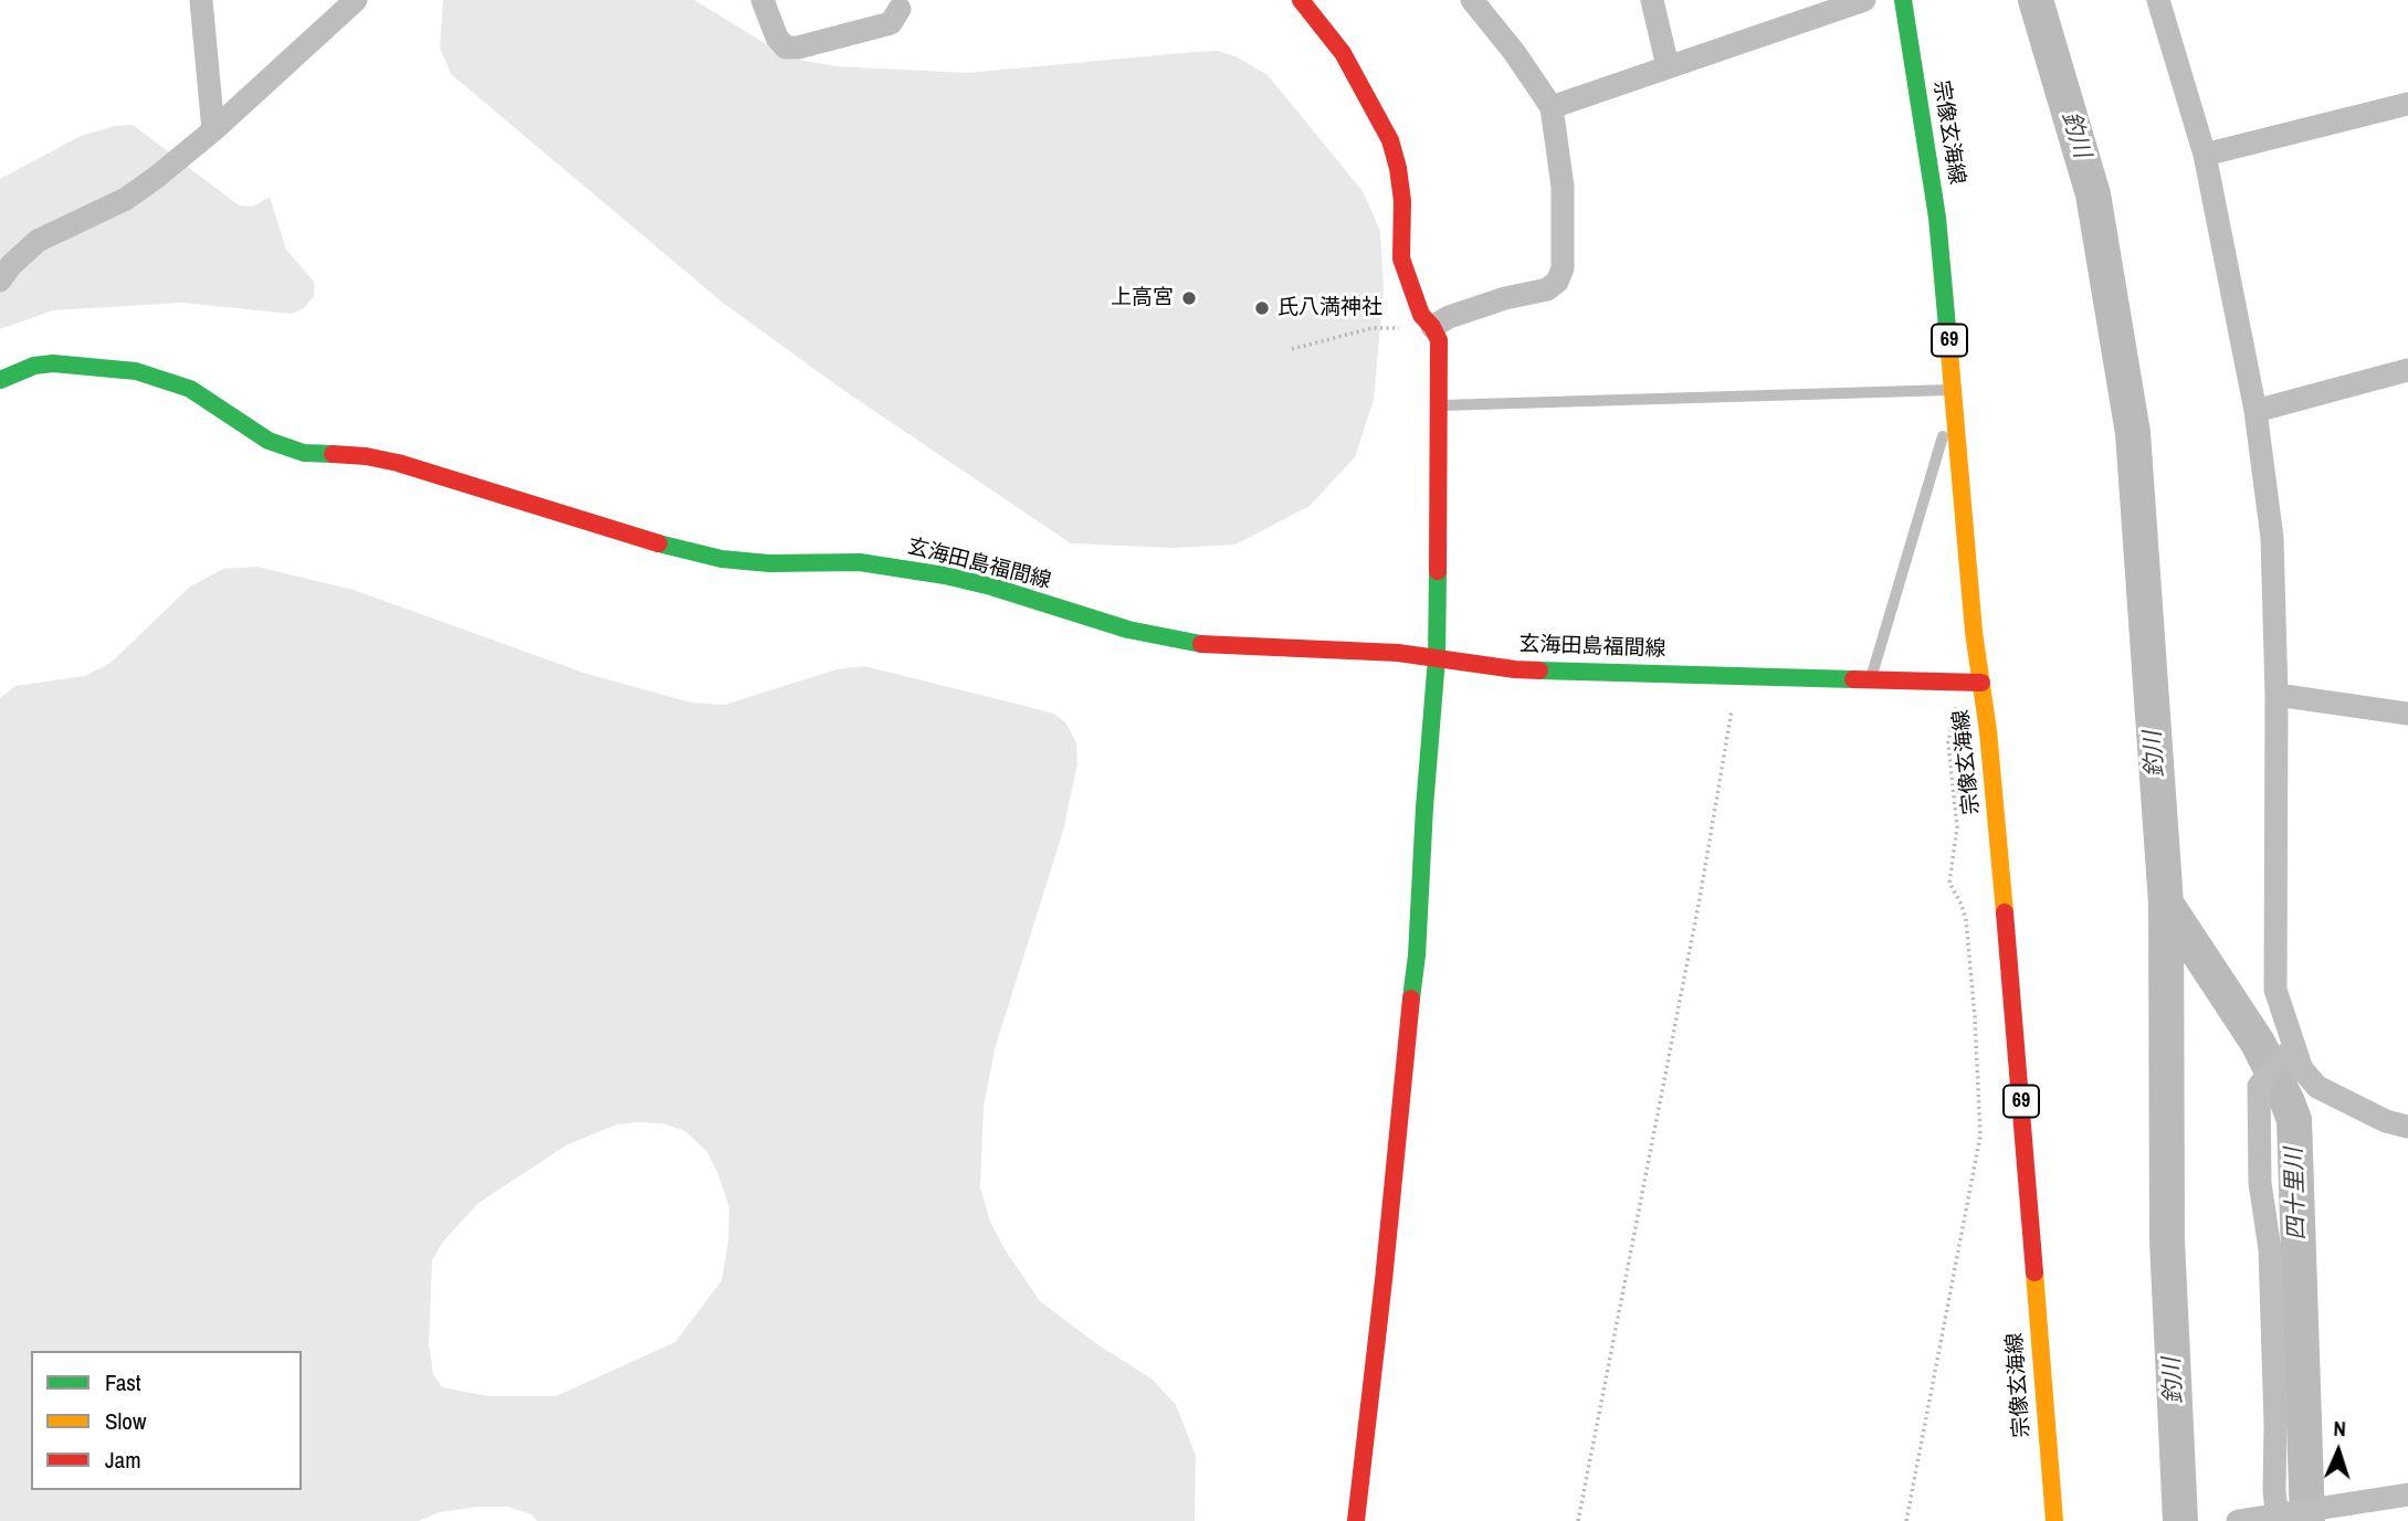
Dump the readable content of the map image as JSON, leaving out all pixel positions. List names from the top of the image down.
{
  "streets": {
    "main road": ["宗像玄海線", "69", "玄海田島福間線"]
  },
  "crossings": [
    ["宗像玄海線", "玄海田島福間線"]
  ],
  "water": ["釣川", "四十里川"],
  "places": ["上高宮", "氏八満神社"],
  "legend": ["Fast", "Slow", "Jam"],
  "north": "top"
}
